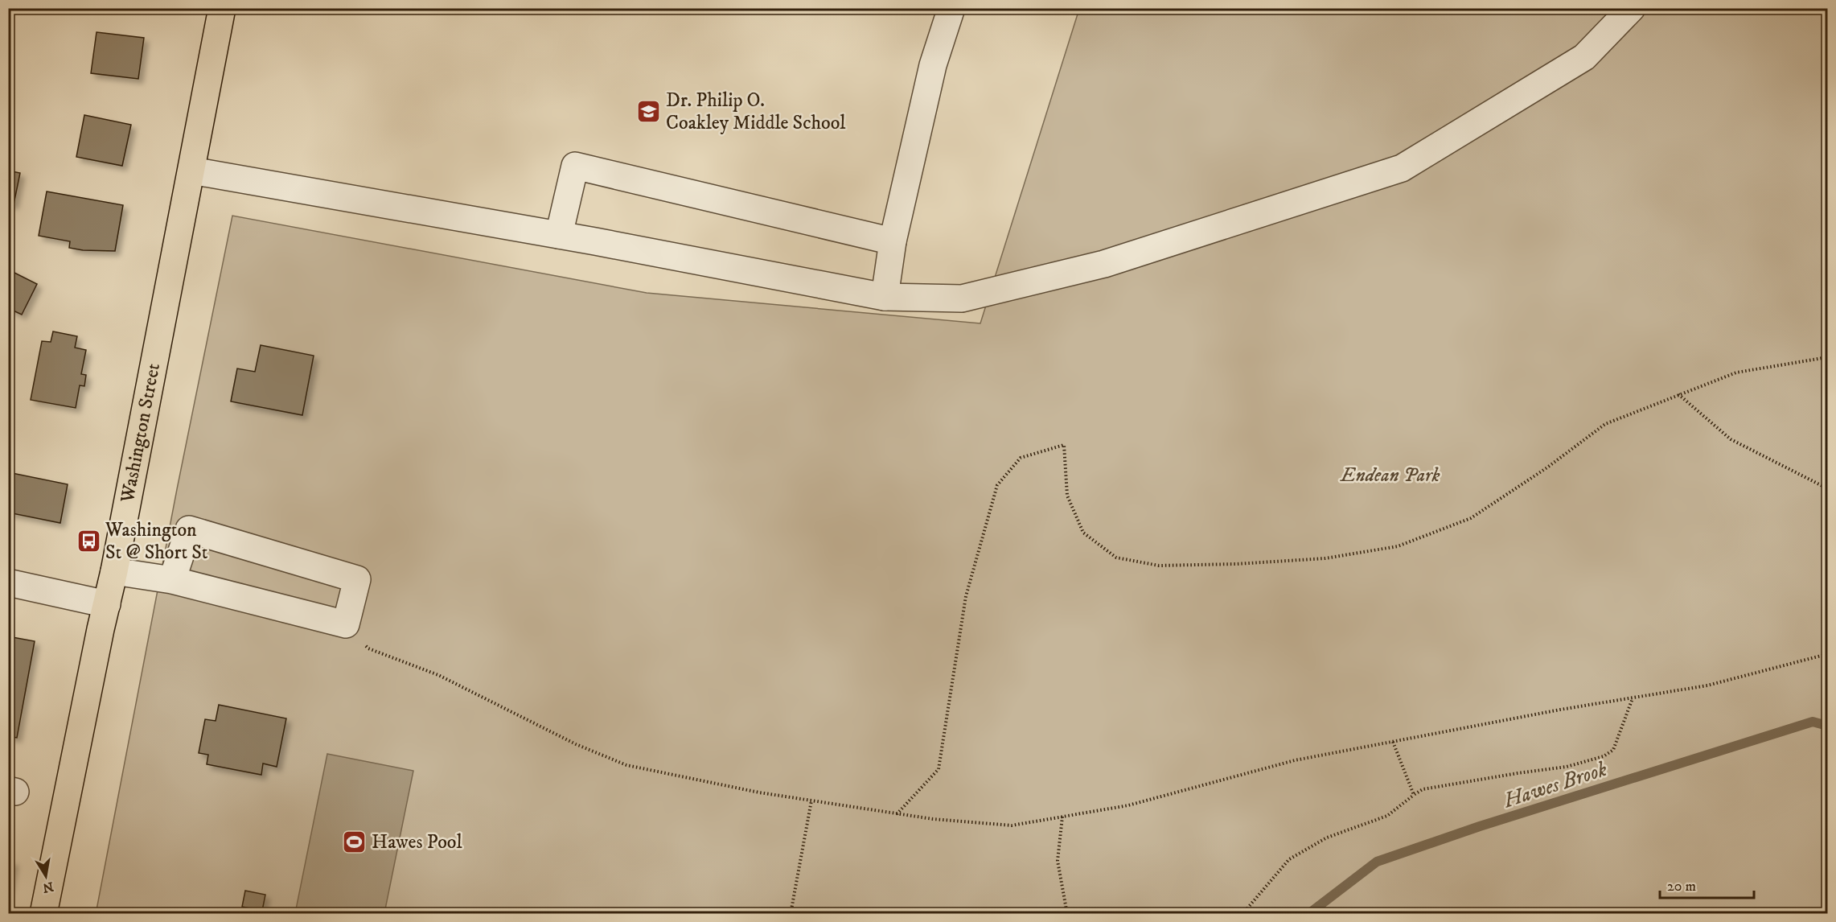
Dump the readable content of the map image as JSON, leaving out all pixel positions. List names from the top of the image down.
{
  "streets": {
    "main road": ["Washington Street"]
  },
  "water": ["Hawes Brook"],
  "parks": ["Endean Park"],
  "places": {
    "school or university": ["Dr. Philip O. Coakley Middle School"],
    "bus stop": ["Washington St @ Short St"],
    "sports": ["Hawes Pool"]
  },
  "scale_bar": "20 m",
  "north": "bottom"
}
